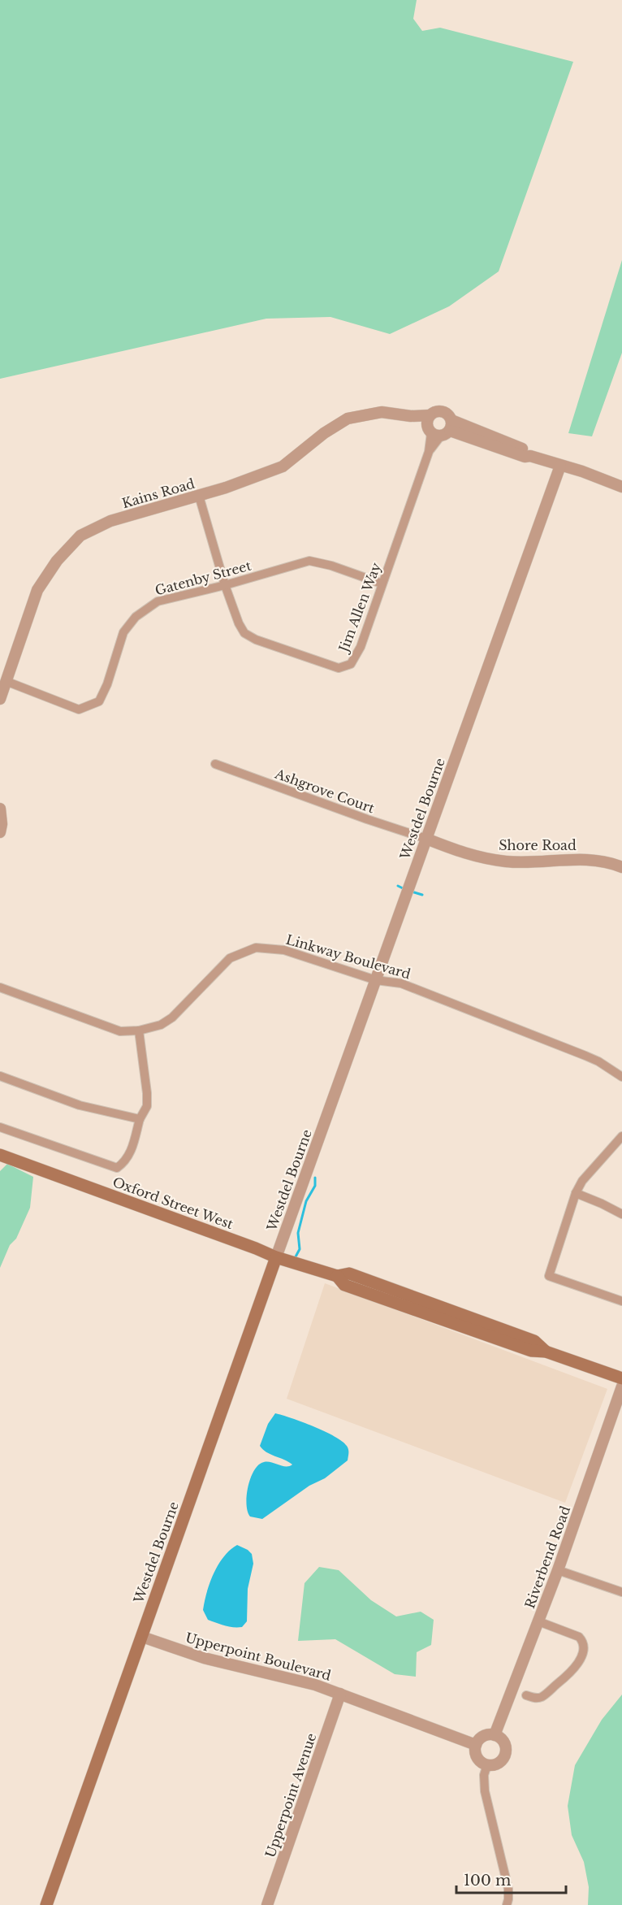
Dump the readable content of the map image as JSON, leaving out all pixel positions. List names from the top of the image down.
{
  "streets": {
    "main road": ["Westdel Bourne", "Oxford Street West"],
    "street": [
      "Kains Road",
      "Gatenby Street",
      "Jim Allen Way",
      "Ashgrove Court",
      "Shore Road",
      "Linkway Boulevard",
      "Riverbend Road",
      "Upperpoint Boulevard",
      "Upperpoint Avenue"
    ]
  },
  "crossings": [
    ["Kains Road", "Gatenby Street"],
    ["Kains Road", "Jim Allen Way"],
    ["Kains Road", "Westdel Bourne"],
    ["Gatenby Street", "Jim Allen Way"],
    ["Ashgrove Court", "Westdel Bourne"],
    ["Ashgrove Court", "Shore Road"],
    ["Westdel Bourne", "Shore Road"],
    ["Westdel Bourne", "Linkway Boulevard"],
    ["Westdel Bourne", "Oxford Street West"],
    ["Westdel Bourne", "Upperpoint Boulevard"],
    ["Riverbend Road", "Upperpoint Boulevard"],
    ["Upperpoint Boulevard", "Upperpoint Avenue"]
  ],
  "scale_bar": "100 m"
}
